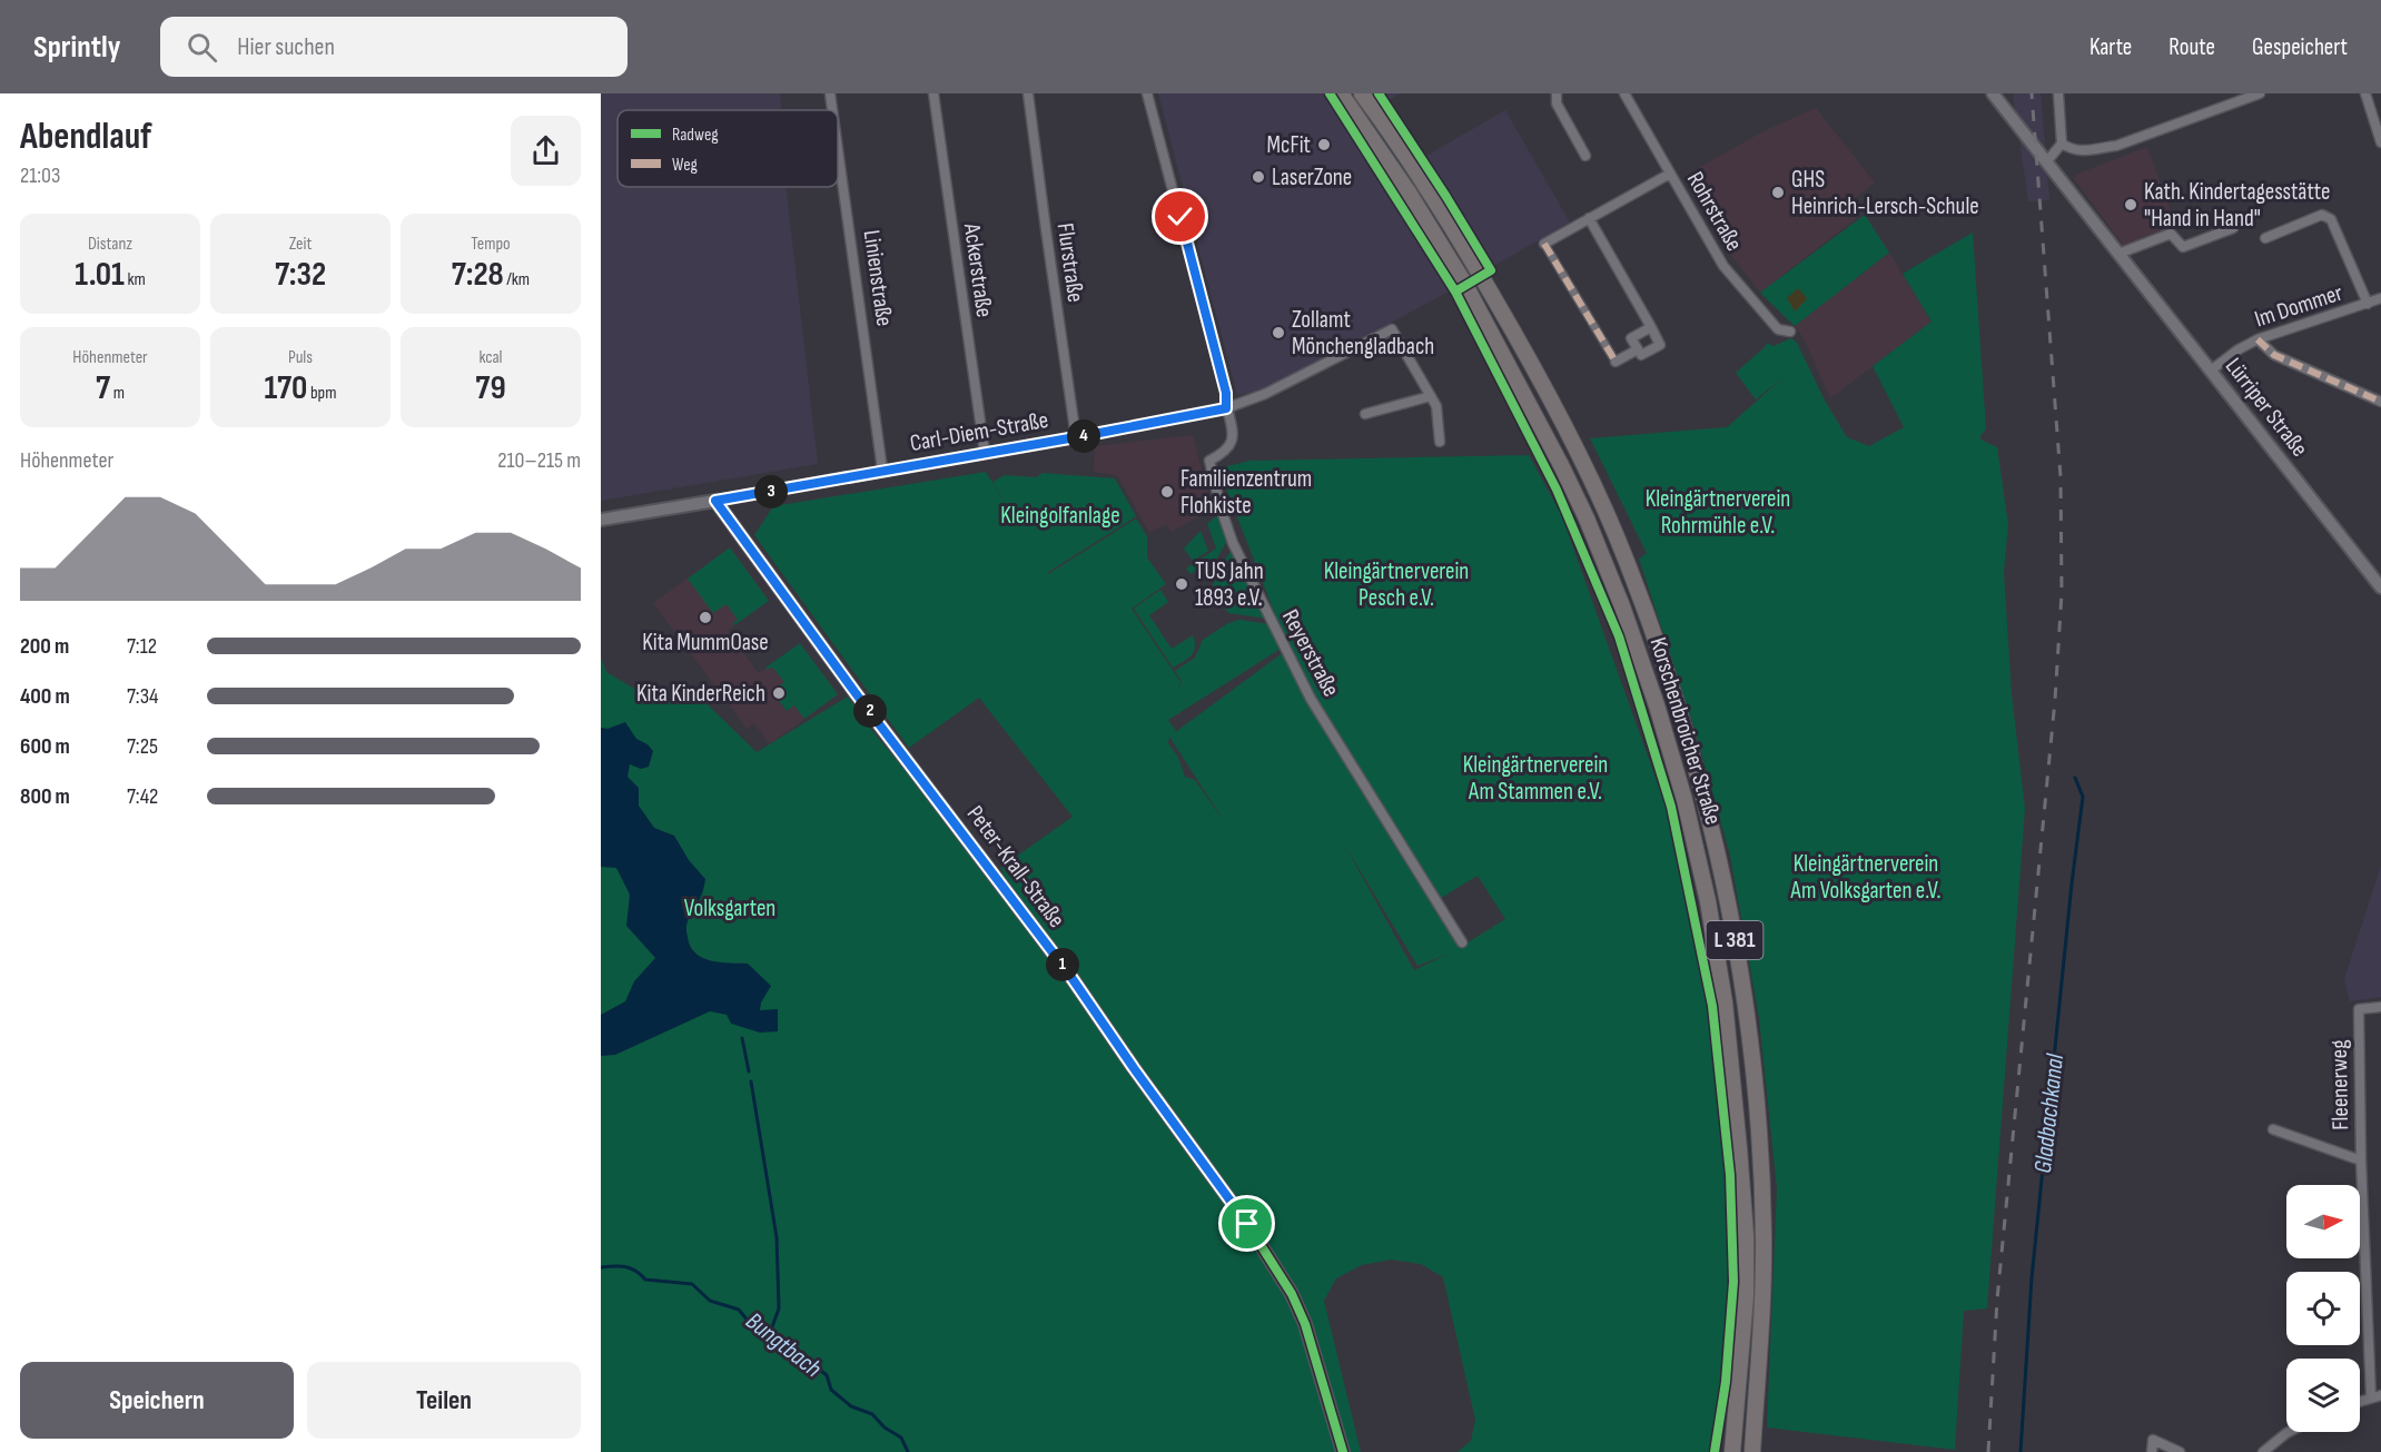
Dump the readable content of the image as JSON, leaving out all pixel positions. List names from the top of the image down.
{
  "streets": {
    "main road": ["Korschenbroicher Straße", "L 381"],
    "street": [
      "Rohrstraße",
      "Flurstraße",
      "Ackerstraße",
      "Linienstraße",
      "Im Dommer",
      "Lürriper Straße",
      "Carl-Diem-Straße",
      "Reyerstraße",
      "Peter-Krall-Straße",
      "Fleenerweg"
    ]
  },
  "crossings": [
    ["Flurstraße", "Carl-Diem-Straße"],
    ["Ackerstraße", "Carl-Diem-Straße"],
    ["Linienstraße", "Carl-Diem-Straße"],
    ["Im Dommer", "Lürriper Straße"],
    ["Carl-Diem-Straße", "Reyerstraße"],
    ["Carl-Diem-Straße", "Peter-Krall-Straße"]
  ],
  "water": ["Gladbachkanal", "Bungtbach"],
  "parks": [
    "Kleingärtnerverein Rohrmühle e.V.",
    "Kleingolfanlage",
    "Kleingärtnerverein Pesch e.V.",
    "Kleingärtnerverein Am Stammen e.V.",
    "Kleingärtnerverein Am Volksgarten e.V.",
    "Volksgarten"
  ],
  "places": [
    "McFit",
    "LaserZone",
    "GHS Heinrich-Lersch-Schule",
    "Kath. Kindertagesstätte \"Hand in Hand\"",
    "Zollamt Mönchengladbach",
    "Familienzentrum Flohkiste",
    "TUS Jahn 1893 e.V.",
    "Kita MummOase",
    "Kita KinderReich"
  ],
  "legend": ["Radweg", "Weg"],
  "north": "right",
  "page": {
    "header": "Sprintly",
    "search": "Hier suchen",
    "nav": ["Karte", "Route", "Gespeichert"],
    "heading": ["Abendlauf", "21:03"],
    "stats": [
      ["Distanz", "1.01 km"],
      ["Zeit", "7:32"],
      ["Tempo", "7:28 /km"],
      ["Höhenmeter", "7 m"],
      ["Puls", "170 bpm"],
      ["kcal", "79"]
    ],
    "pins": [
      "4",
      "3",
      "2",
      "1"
    ],
    "chart": ["Höhenmeter", "210–215 m"],
    "list": [
      {
        "name": "200 m",
        "note": "7:12"
      },
      {
        "name": "400 m",
        "note": "7:34"
      },
      {
        "name": "600 m",
        "note": "7:25"
      },
      {
        "name": "800 m",
        "note": "7:42"
      }
    ],
    "buttons": ["Speichern", "Teilen"]
  }
}
